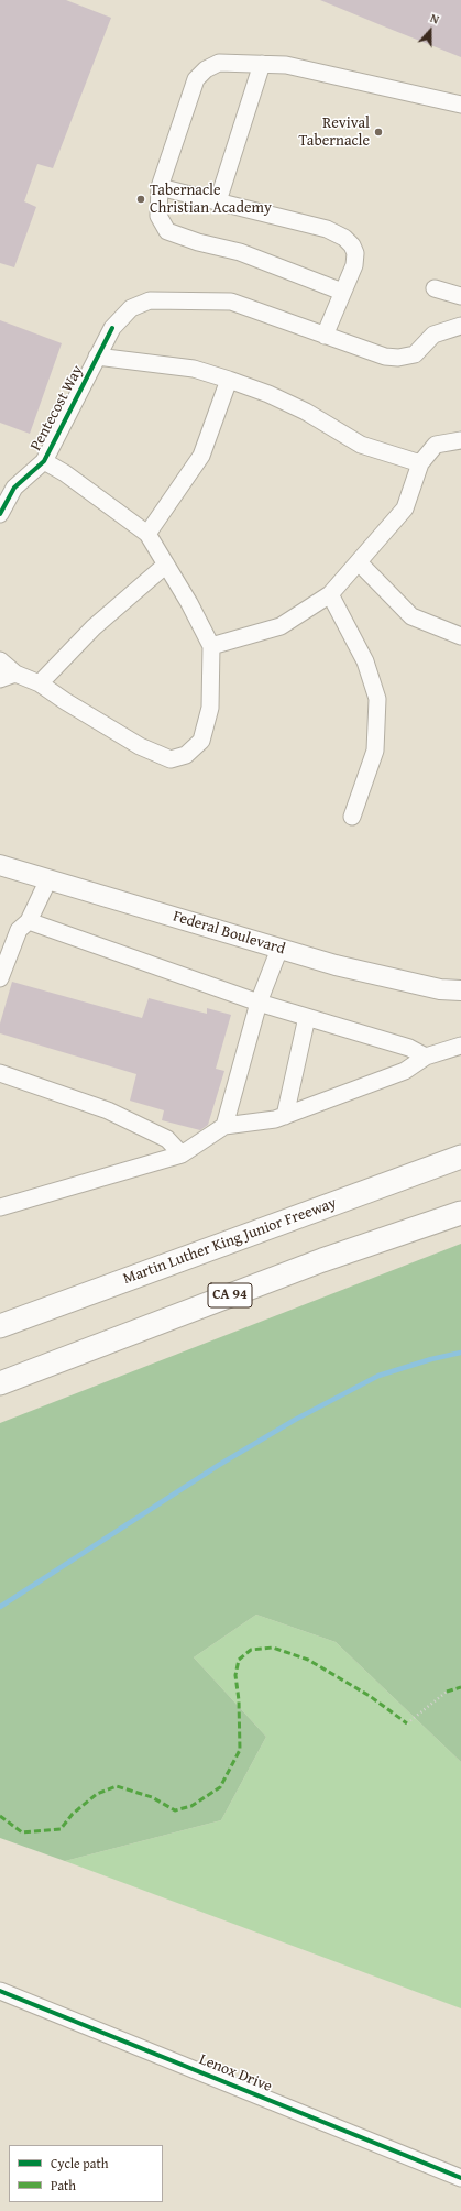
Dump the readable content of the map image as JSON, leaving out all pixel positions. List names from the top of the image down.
{
  "streets": {
    "highway": ["Martin Luther King Junior Freeway", "CA 94"],
    "main road": ["Federal Boulevard"],
    "street": ["Pentecost Way", "Lenox Drive"]
  },
  "places": ["Revival Tabernacle", "Tabernacle Christian Academy"],
  "legend": ["Cycle path", "Path"],
  "north": "top"
}
